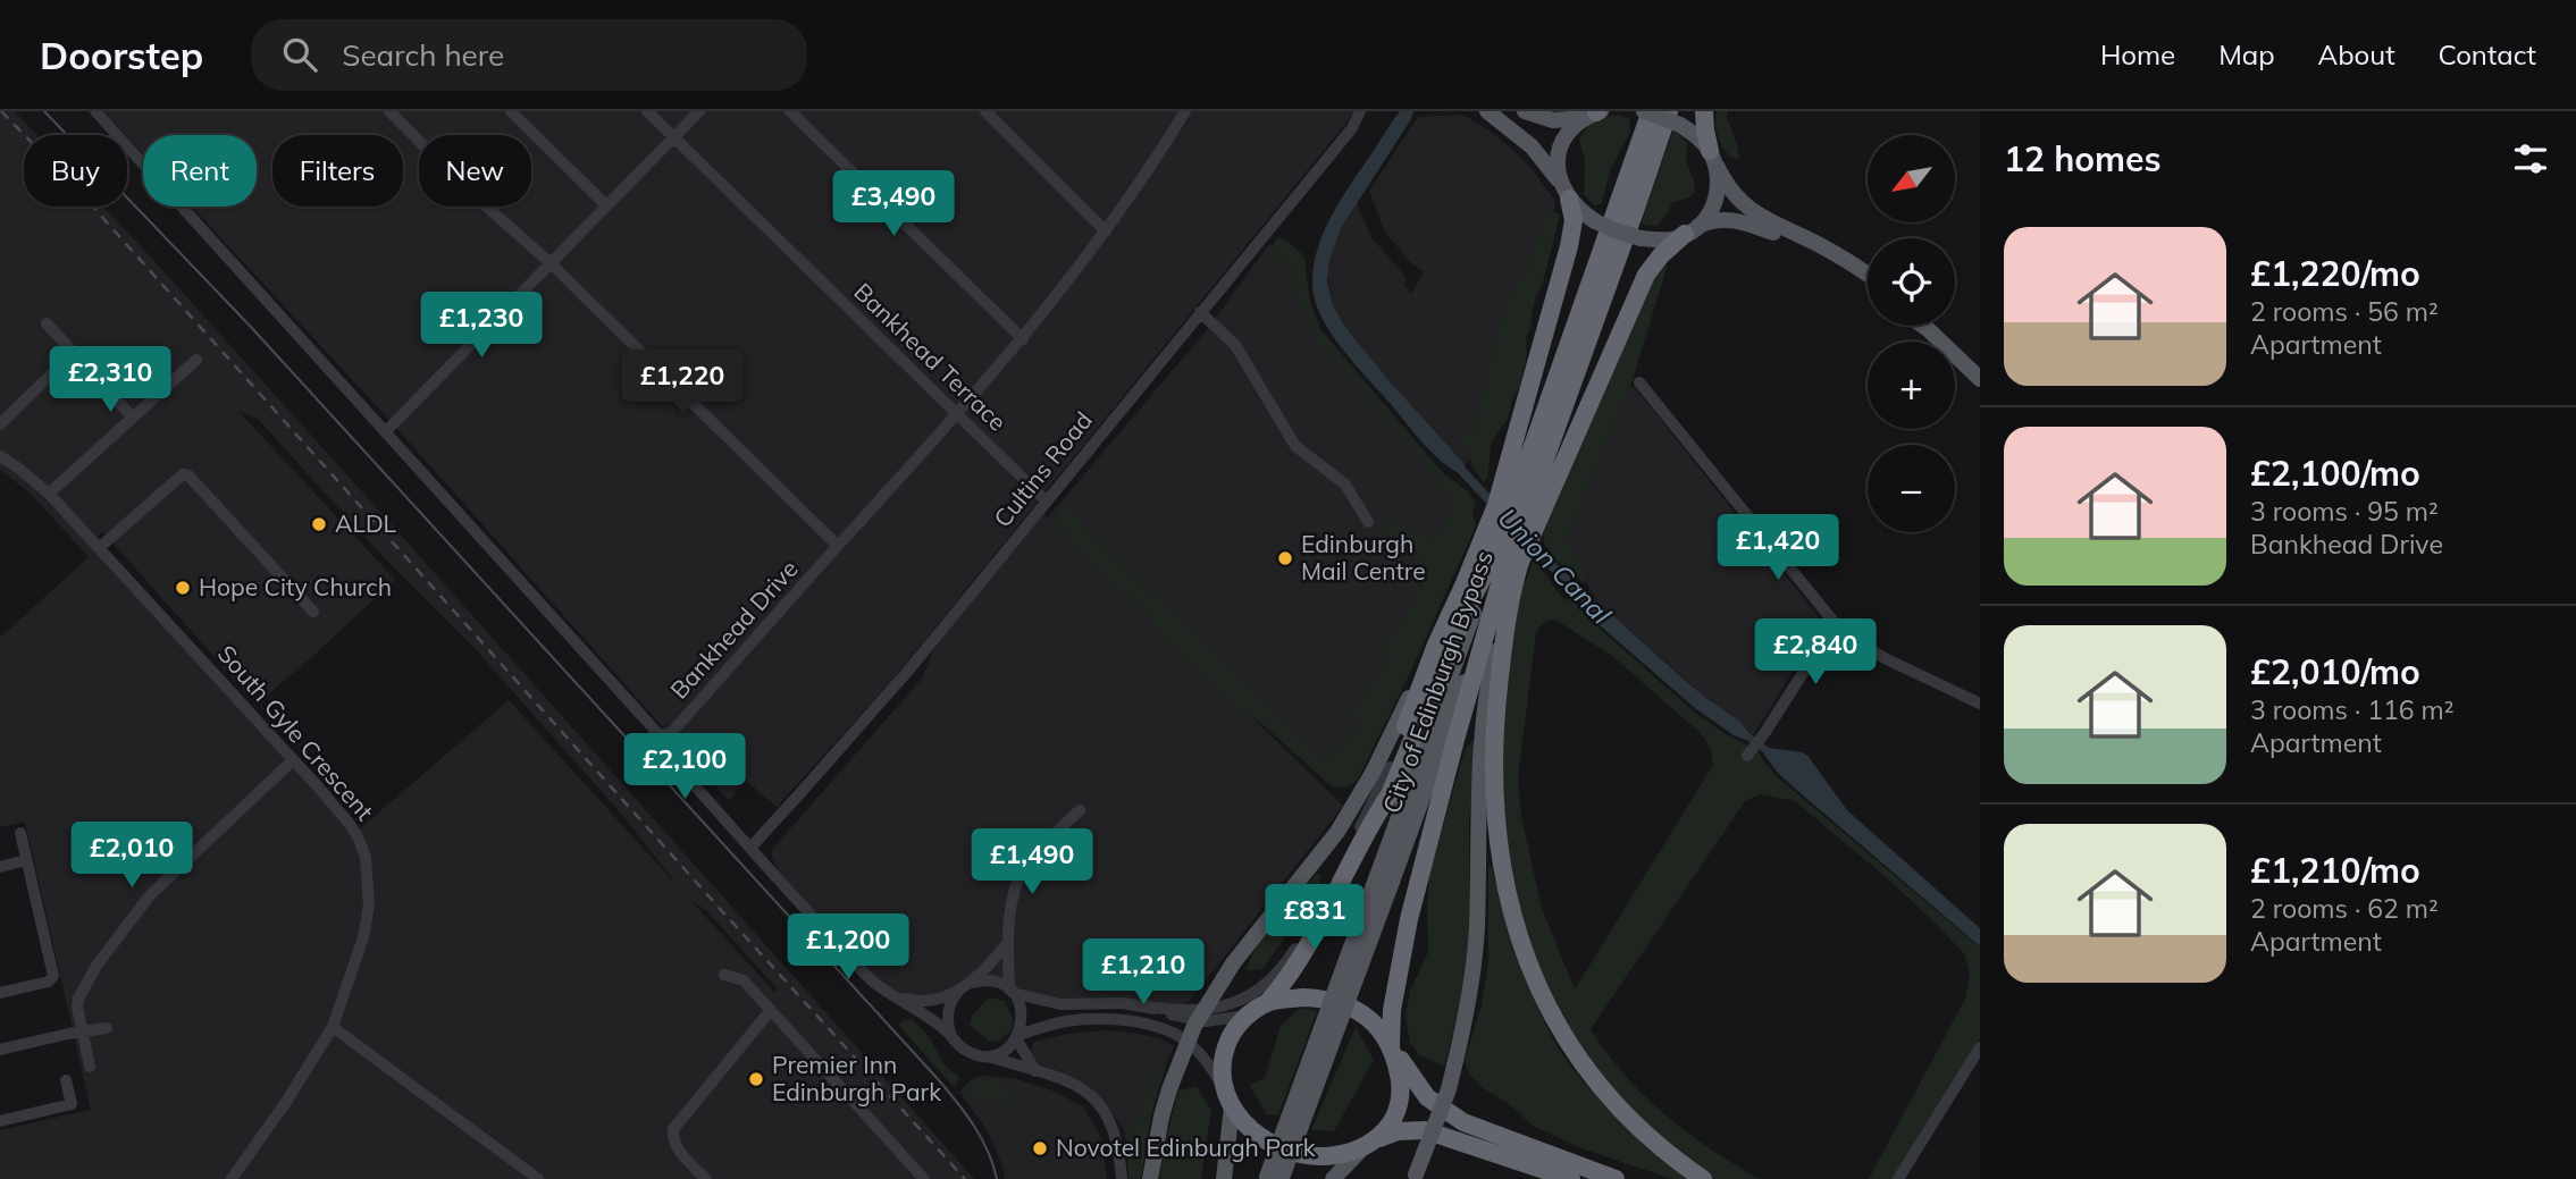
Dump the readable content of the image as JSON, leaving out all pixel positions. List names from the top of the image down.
{
  "streets": {
    "highway": ["City of Edinburgh Bypass"],
    "street": [
      "Bankhead Terrace",
      "Cultins Road",
      "Bankhead Drive",
      "South Gyle Crescent"
    ]
  },
  "crossings": [
    ["Bankhead Terrace", "Cultins Road"],
    ["Bankhead Terrace", "Bankhead Drive"]
  ],
  "water": ["Union Canal"],
  "places": [
    "ALDL",
    "Edinburgh Mail Centre",
    "Hope City Church",
    "Premier Inn Edinburgh Park",
    "Novotel Edinburgh Park"
  ],
  "north": "bottom left",
  "page": {
    "header": "Doorstep",
    "search": "Search here",
    "nav": [
      "Home",
      "Map",
      "About",
      "Contact"
    ],
    "heading": "12 homes",
    "map_buttons": ["+", "−"],
    "chip": [
      "Buy",
      "Rent",
      "Filters",
      "New"
    ],
    "price": [
      "£3,490",
      "£1,230",
      "£2,310",
      "£1,220",
      "£1,420",
      "£2,840",
      "£2,100",
      "£2,010",
      "£1,490",
      "£831",
      "£1,200",
      "£1,210"
    ],
    "list": [
      {
        "name": "£1,220/mo",
        "note": "2 rooms · 56 m² · Apartment"
      },
      {
        "name": "£2,100/mo",
        "note": "3 rooms · 95 m² · Bankhead Drive"
      },
      {
        "name": "£2,010/mo",
        "note": "3 rooms · 116 m² · Apartment"
      },
      {
        "name": "£1,210/mo",
        "note": "2 rooms · 62 m² · Apartment"
      }
    ]
  }
}
